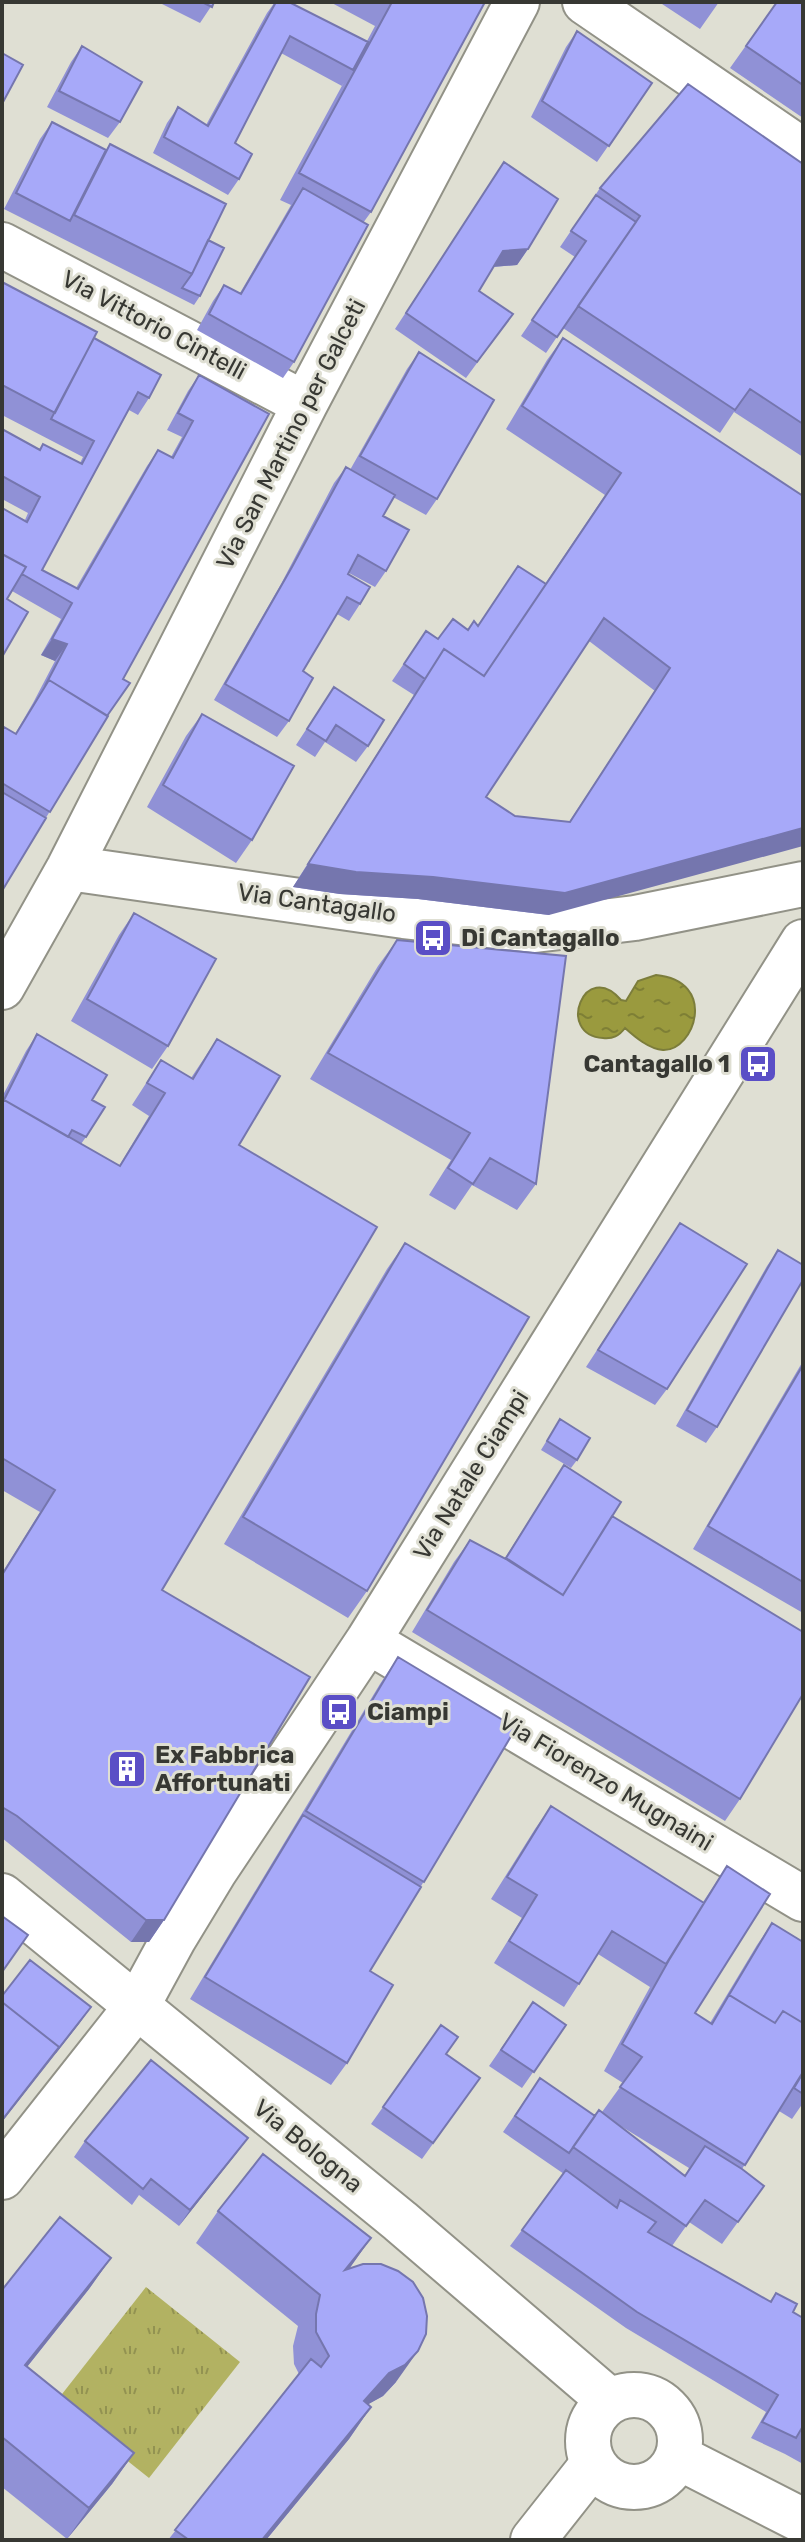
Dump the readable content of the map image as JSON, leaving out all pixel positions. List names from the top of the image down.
{
  "streets": {
    "street": [
      "Via Vittorio Cintelli",
      "Via San Martino per Galceti",
      "Via Cantagallo",
      "Via Natale Ciampi",
      "Via Fiorenzo Mugnaini",
      "Via Bologna"
    ]
  },
  "crossings": [
    ["Via Vittorio Cintelli", "Via San Martino per Galceti"],
    ["Via San Martino per Galceti", "Via Cantagallo"],
    ["Via Natale Ciampi", "Via Fiorenzo Mugnaini"],
    ["Via Natale Ciampi", "Via Bologna"]
  ],
  "places": {
    "bus stop": ["Di Cantagallo", "Cantagallo 1", "Ciampi"],
    "building": ["Ex Fabbrica Affortunati"]
  }
}
